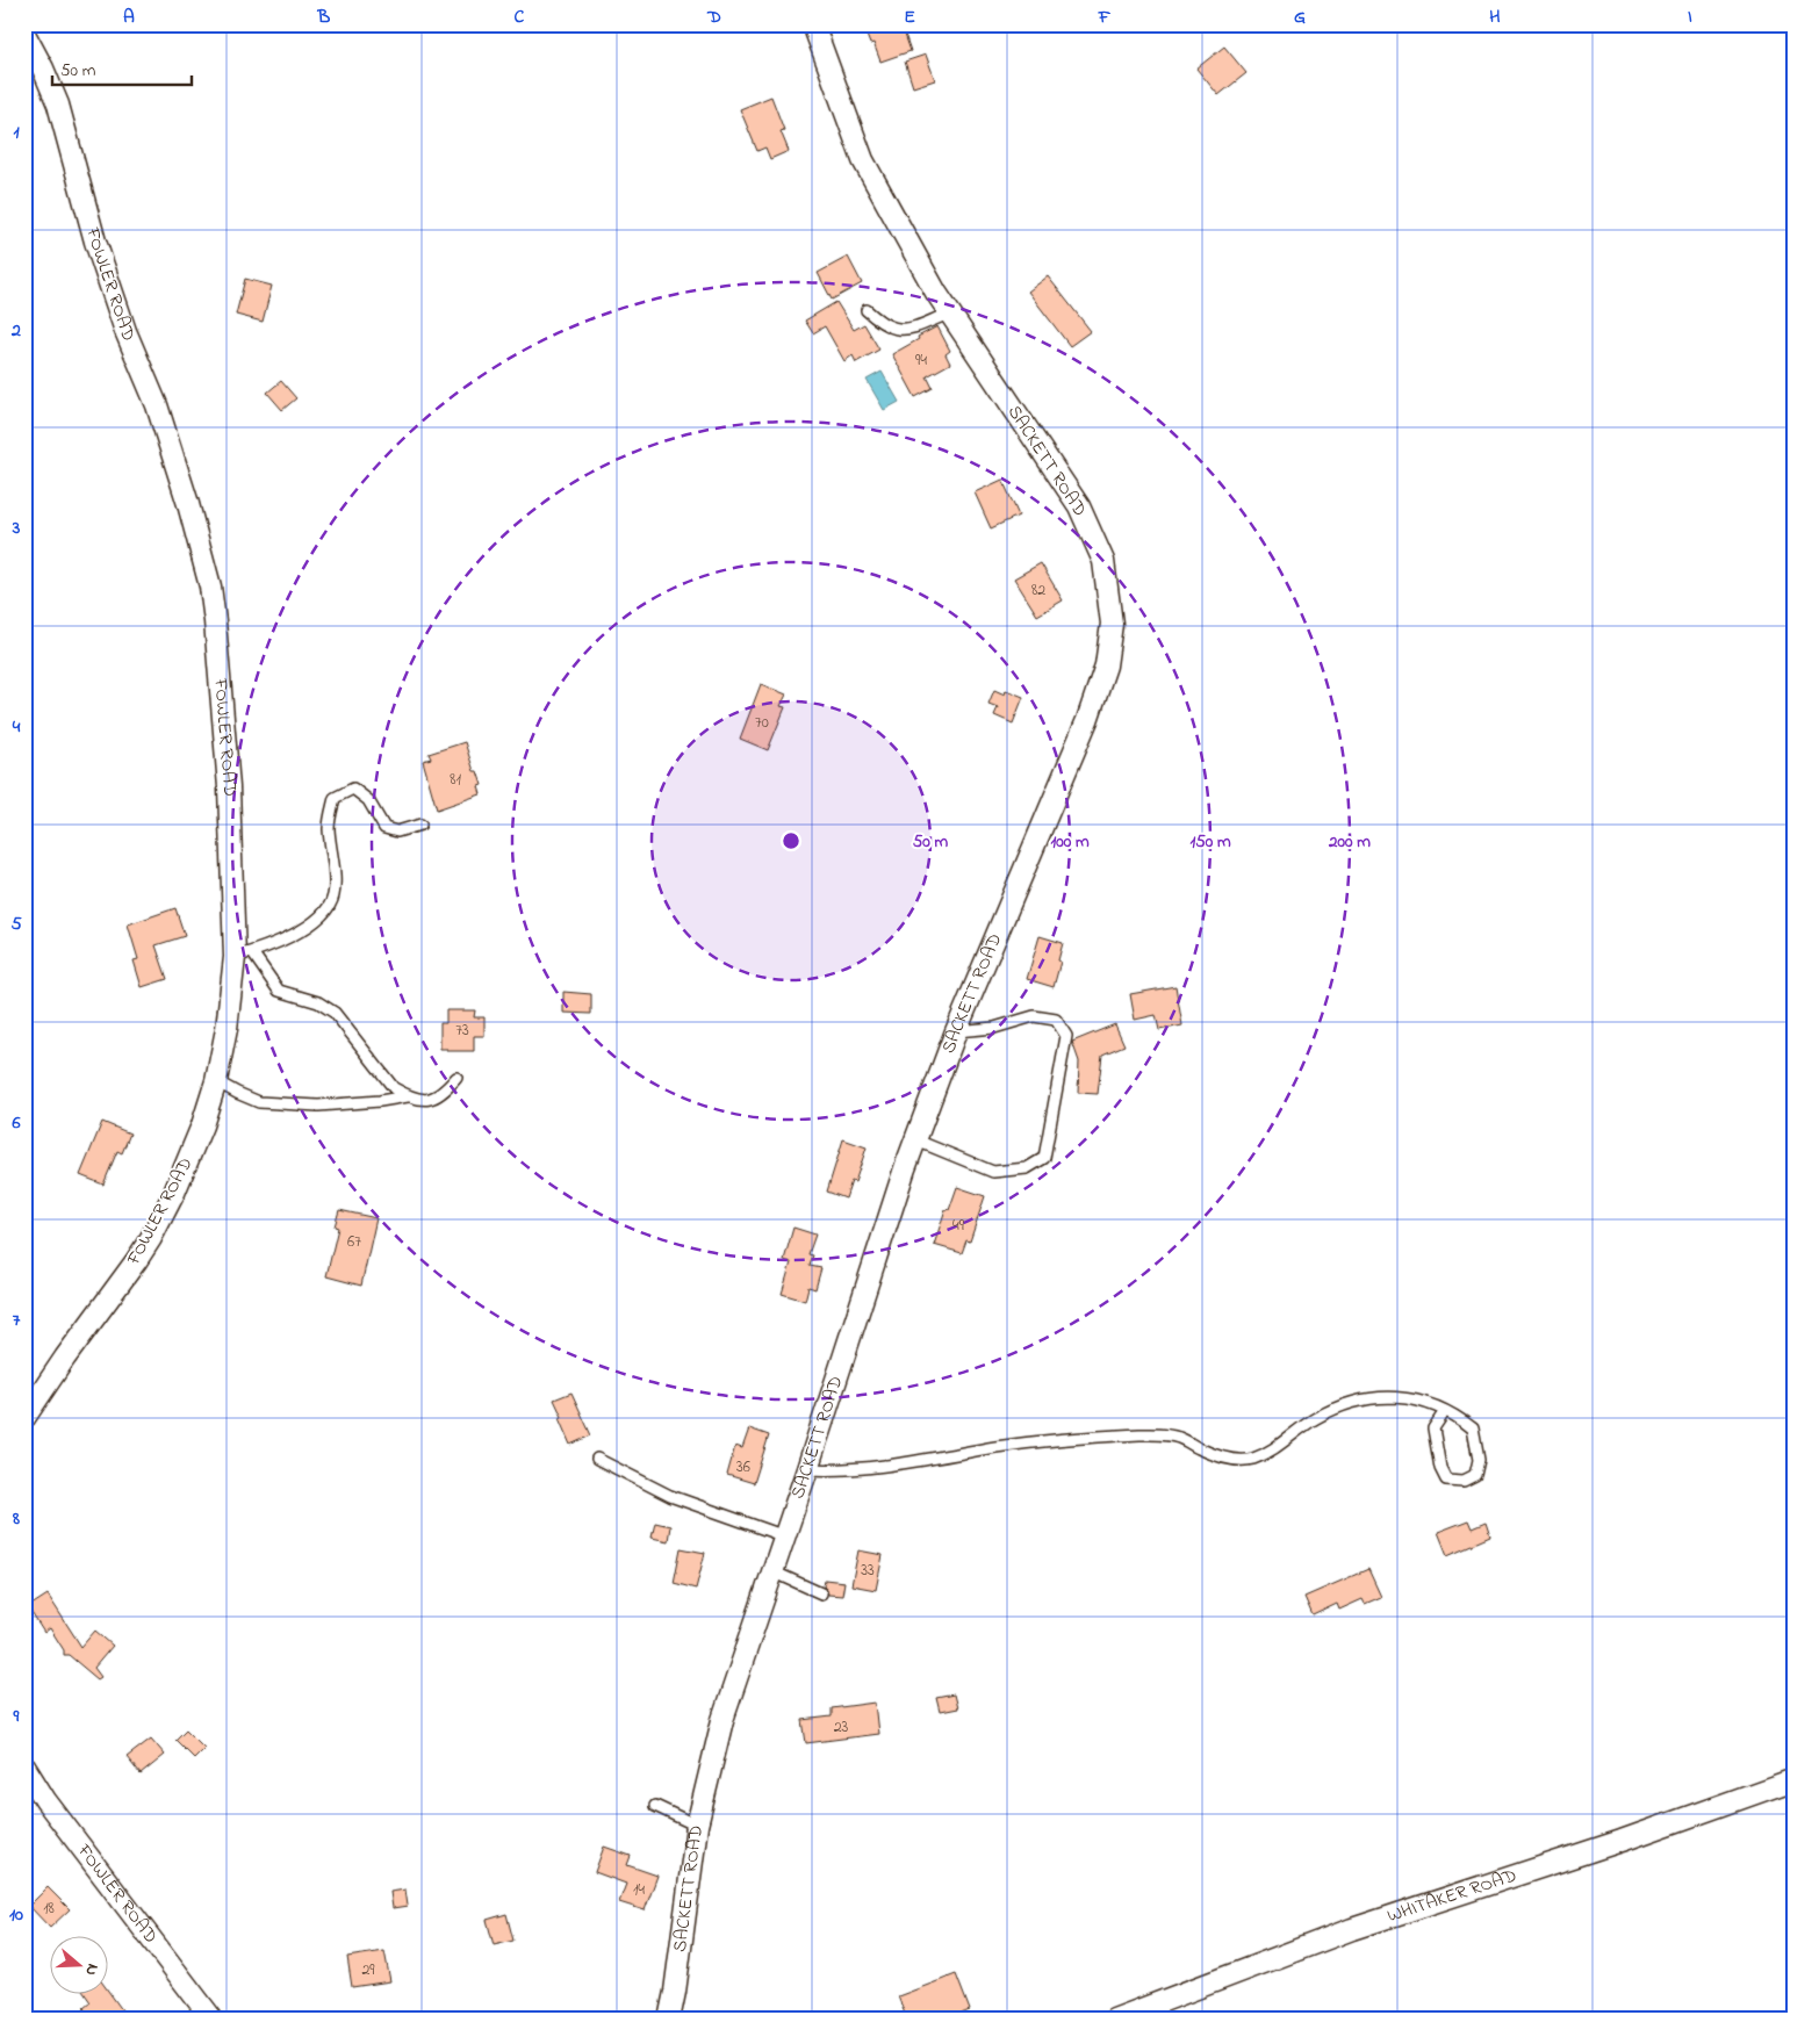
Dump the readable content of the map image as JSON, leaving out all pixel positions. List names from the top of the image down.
{
  "streets": {
    "street": ["FOWLER ROAD", "SACKETT ROAD", "WHITAKER ROAD"]
  },
  "house_numbers": [
    "94",
    "82",
    "70",
    "81",
    "73",
    "49",
    "67",
    "36",
    "33",
    "23",
    "14",
    "18",
    "29"
  ],
  "scale_bar": "50 m",
  "north": "right",
  "grid": {
    "columns": [
      "A",
      "B",
      "C",
      "D",
      "E",
      "F",
      "G",
      "H",
      "I"
    ],
    "rows": [
      "1",
      "2",
      "3",
      "4",
      "5",
      "6",
      "7",
      "8",
      "9",
      "10"
    ]
  },
  "rings": [
    "50 m",
    "100 m",
    "150 m",
    "200 m"
  ]
}
